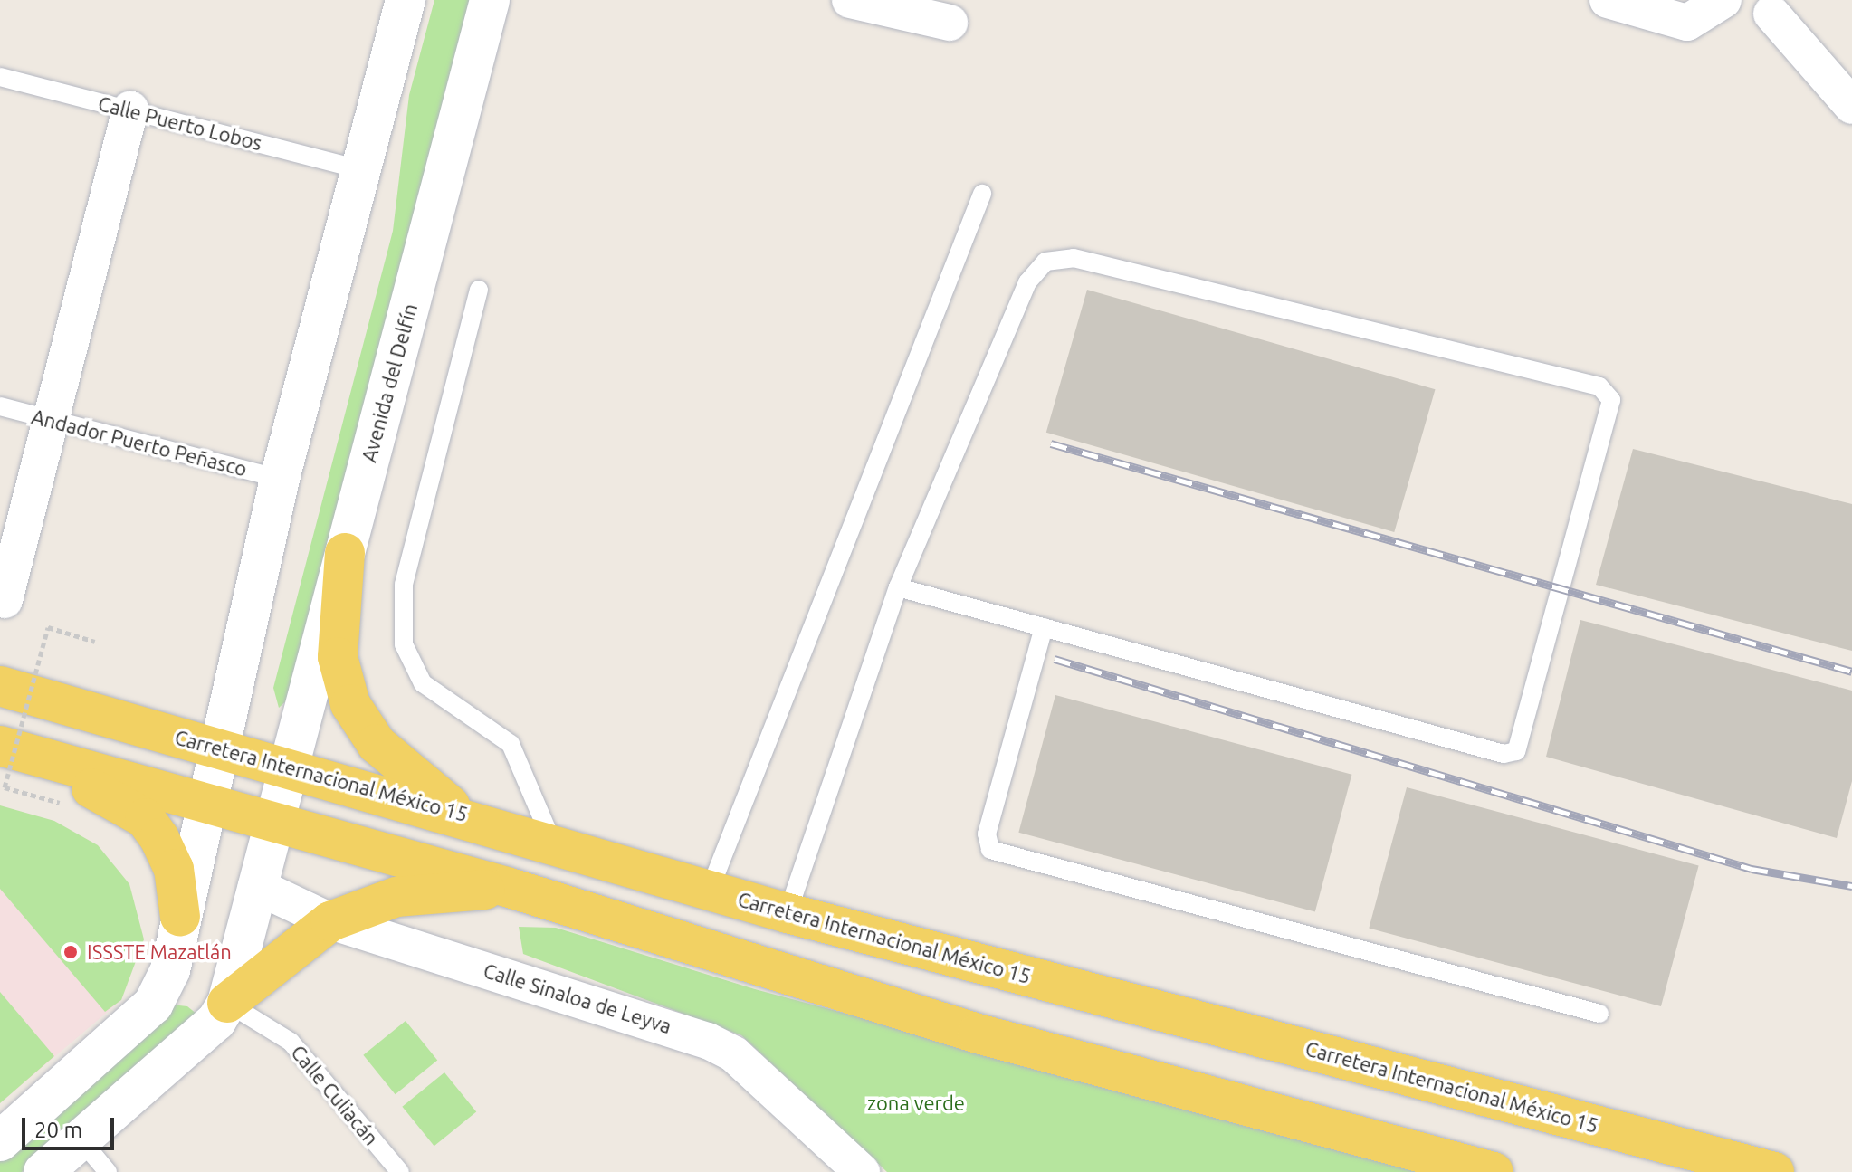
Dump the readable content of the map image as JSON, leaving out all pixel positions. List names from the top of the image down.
{
  "streets": {
    "main road": ["Carretera Internacional México 15"],
    "street": ["Avenida del Delfín", "Calle Sinaloa de Leyva"],
    "lane": ["Calle Puerto Lobos", "Andador Puerto Peñasco", "Calle Culiacán"]
  },
  "crossings": [
    ["Avenida del Delfín", "Carretera Internacional México 15"]
  ],
  "parks": ["zona verde"],
  "places": ["ISSSTE Mazatlán"],
  "scale_bar": "20 m"
}
